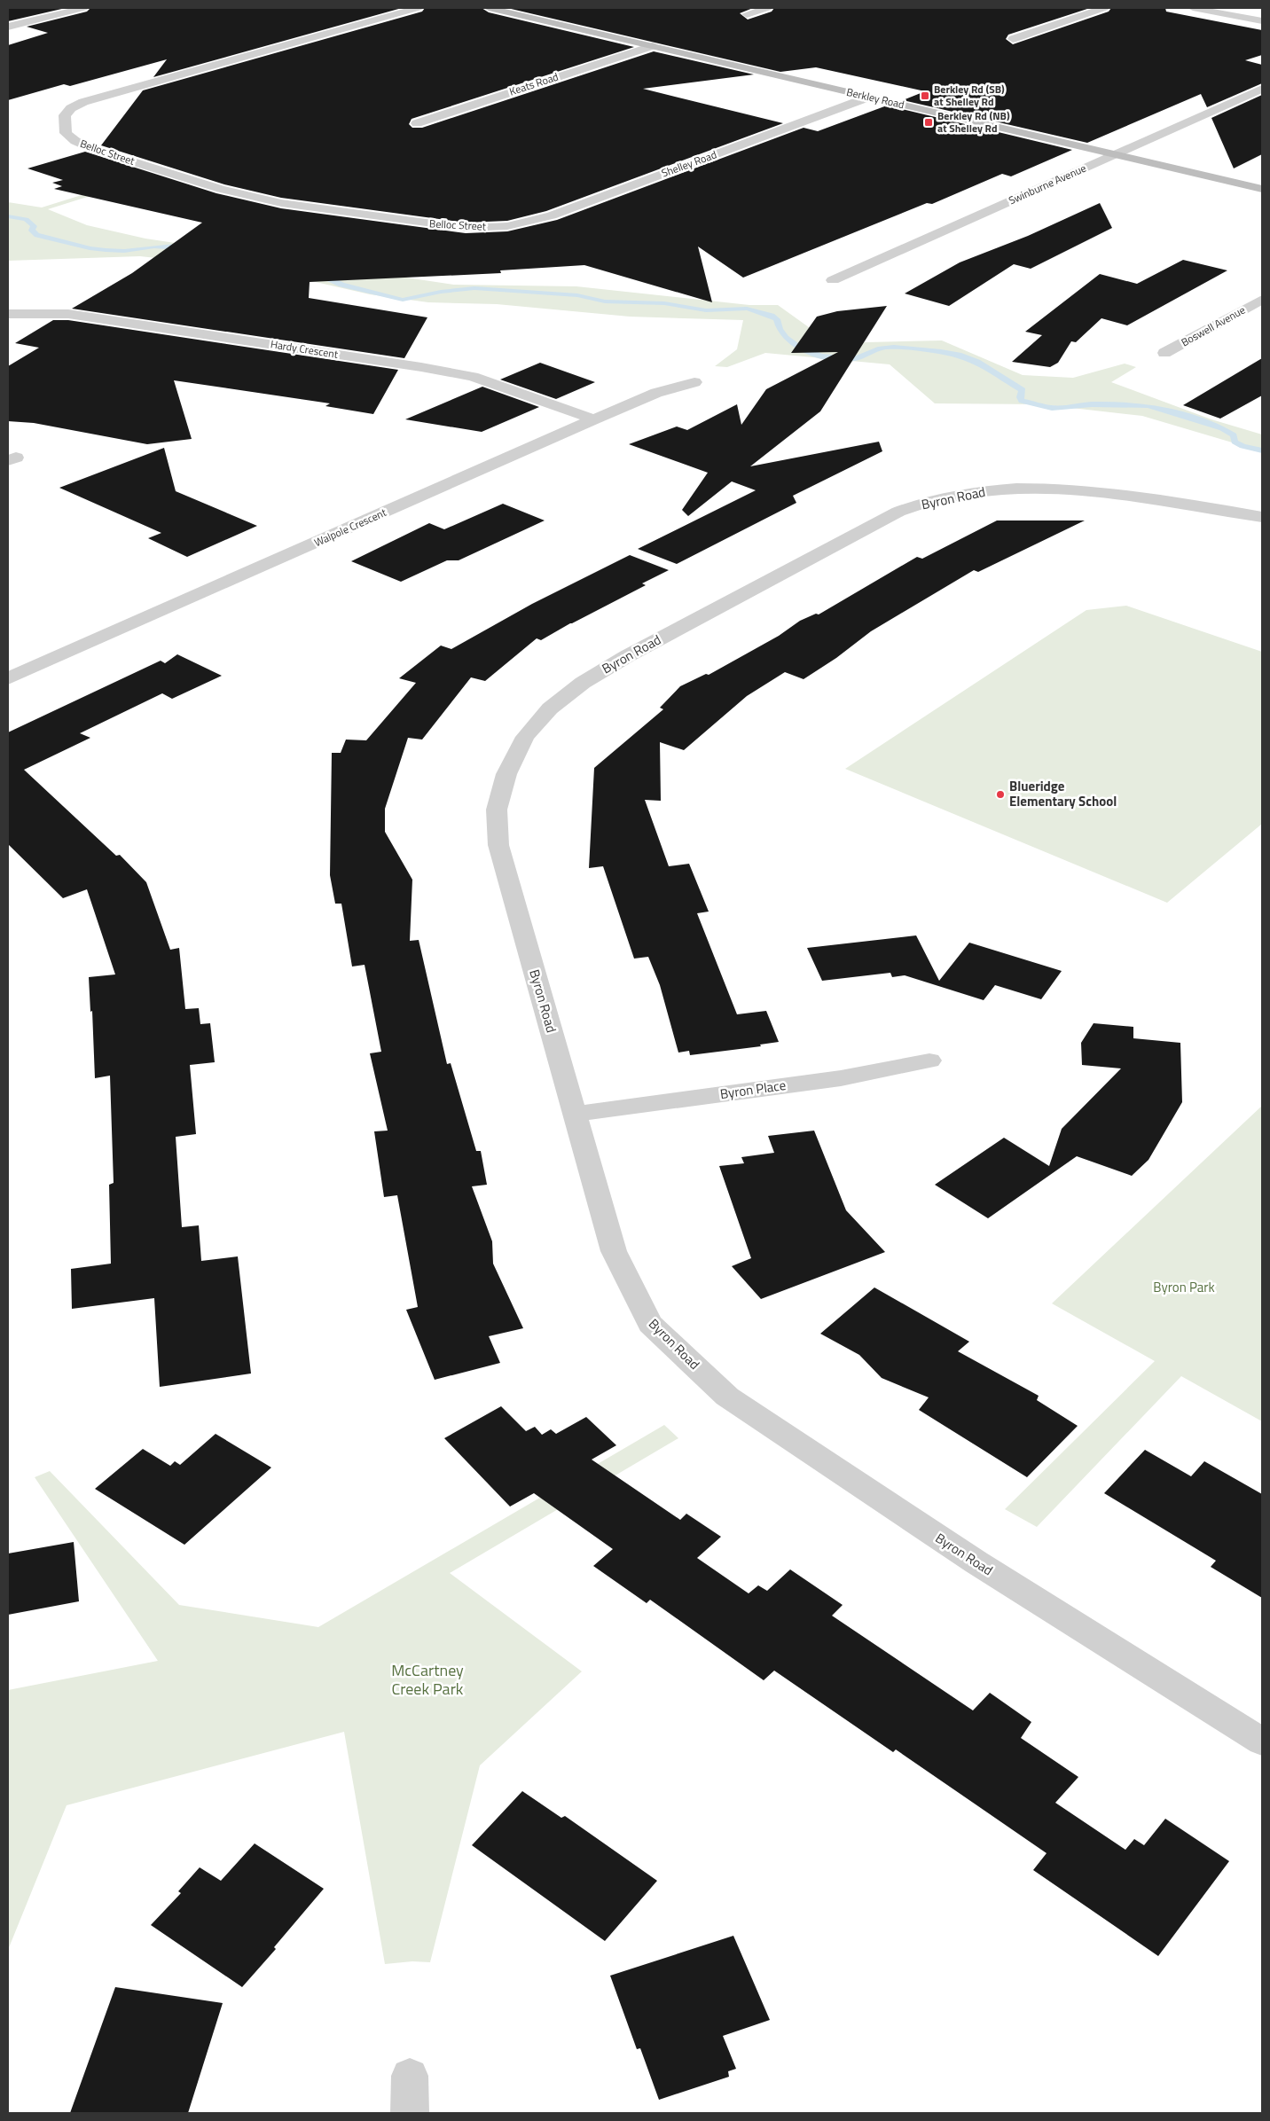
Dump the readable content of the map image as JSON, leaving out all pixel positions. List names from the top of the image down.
{
  "streets": {
    "street": [
      "Keats Road",
      "Berkley Road",
      "Belloc Street",
      "Shelley Road",
      "Swinburne Avenue",
      "Boswell Avenue",
      "Hardy Crescent",
      "Byron Road",
      "Walpole Crescent",
      "Byron Place"
    ]
  },
  "crossings": [
    ["Keats Road", "Berkley Road"],
    ["Berkley Road", "Shelley Road"],
    ["Berkley Road", "Swinburne Avenue"],
    ["Belloc Street", "Shelley Road"],
    ["Hardy Crescent", "Walpole Crescent"],
    ["Byron Road", "Byron Place"]
  ],
  "parks": ["Byron Park", "McCartney Creek Park"],
  "places": {
    "transit": ["Berkley Rd (SB) at Shelley Rd", "Berkley Rd (NB) at Shelley Rd"],
    "other": ["Blueridge Elementary School"]
  }
}
